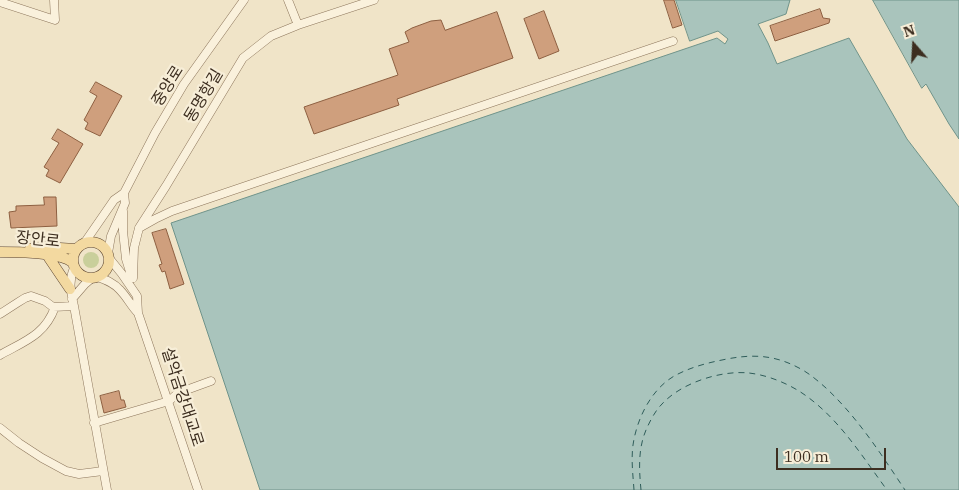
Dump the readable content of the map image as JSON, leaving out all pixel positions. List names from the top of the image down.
{
  "streets": {
    "main road": ["장안로"],
    "street": ["중앙로", "동명항길", "설악금강대교로"]
  },
  "scale_bar": "100 m",
  "north": "top"
}
